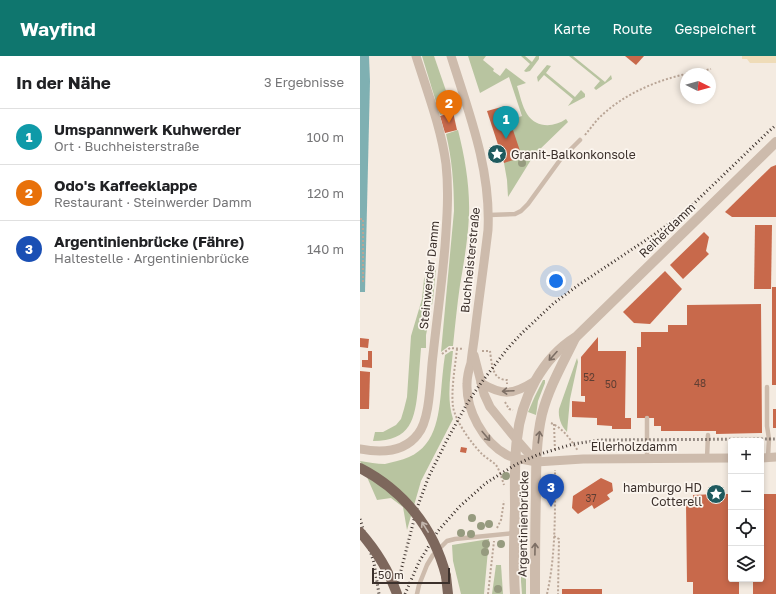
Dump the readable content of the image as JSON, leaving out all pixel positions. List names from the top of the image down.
{
  "streets": {
    "street": [
      "Reiherdamm",
      "Buchheisterstraße",
      "Steinwerder Damm",
      "Ellerholzdamm",
      "Argentinienbrücke"
    ]
  },
  "crossings": [
    ["Reiherdamm", "Buchheisterstraße"],
    ["Reiherdamm", "Ellerholzdamm"],
    ["Reiherdamm", "Argentinienbrücke"],
    ["Buchheisterstraße", "Ellerholzdamm"],
    ["Buchheisterstraße", "Argentinienbrücke"],
    ["Ellerholzdamm", "Argentinienbrücke"]
  ],
  "places": {
    "place": ["Granit-Balkonkonsole", "hamburgo HD Cotterell"]
  },
  "house_numbers": [
    "52",
    "48",
    "50",
    "37"
  ],
  "scale_bar": "50 m",
  "north": "right",
  "page": {
    "header": "Wayfind",
    "nav": ["Karte", "Route", "Gespeichert"],
    "heading": ["In der Nähe", "3 Ergebnisse"],
    "pins": ["2", "1", "3"],
    "list": [
      {
        "mark": "1",
        "name": "Umspannwerk Kuhwerder",
        "note": "Ort · Buchheisterstraße",
        "value": "100 m"
      },
      {
        "mark": "2",
        "name": "Odo's Kaffeeklappe",
        "note": "Restaurant · Steinwerder Damm",
        "value": "120 m"
      },
      {
        "mark": "3",
        "name": "Argentinienbrücke (Fähre)",
        "note": "Haltestelle · Argentinienbrücke",
        "value": "140 m"
      }
    ],
    "map_buttons": ["+", "−"],
    "scale": "50 m"
  }
}
